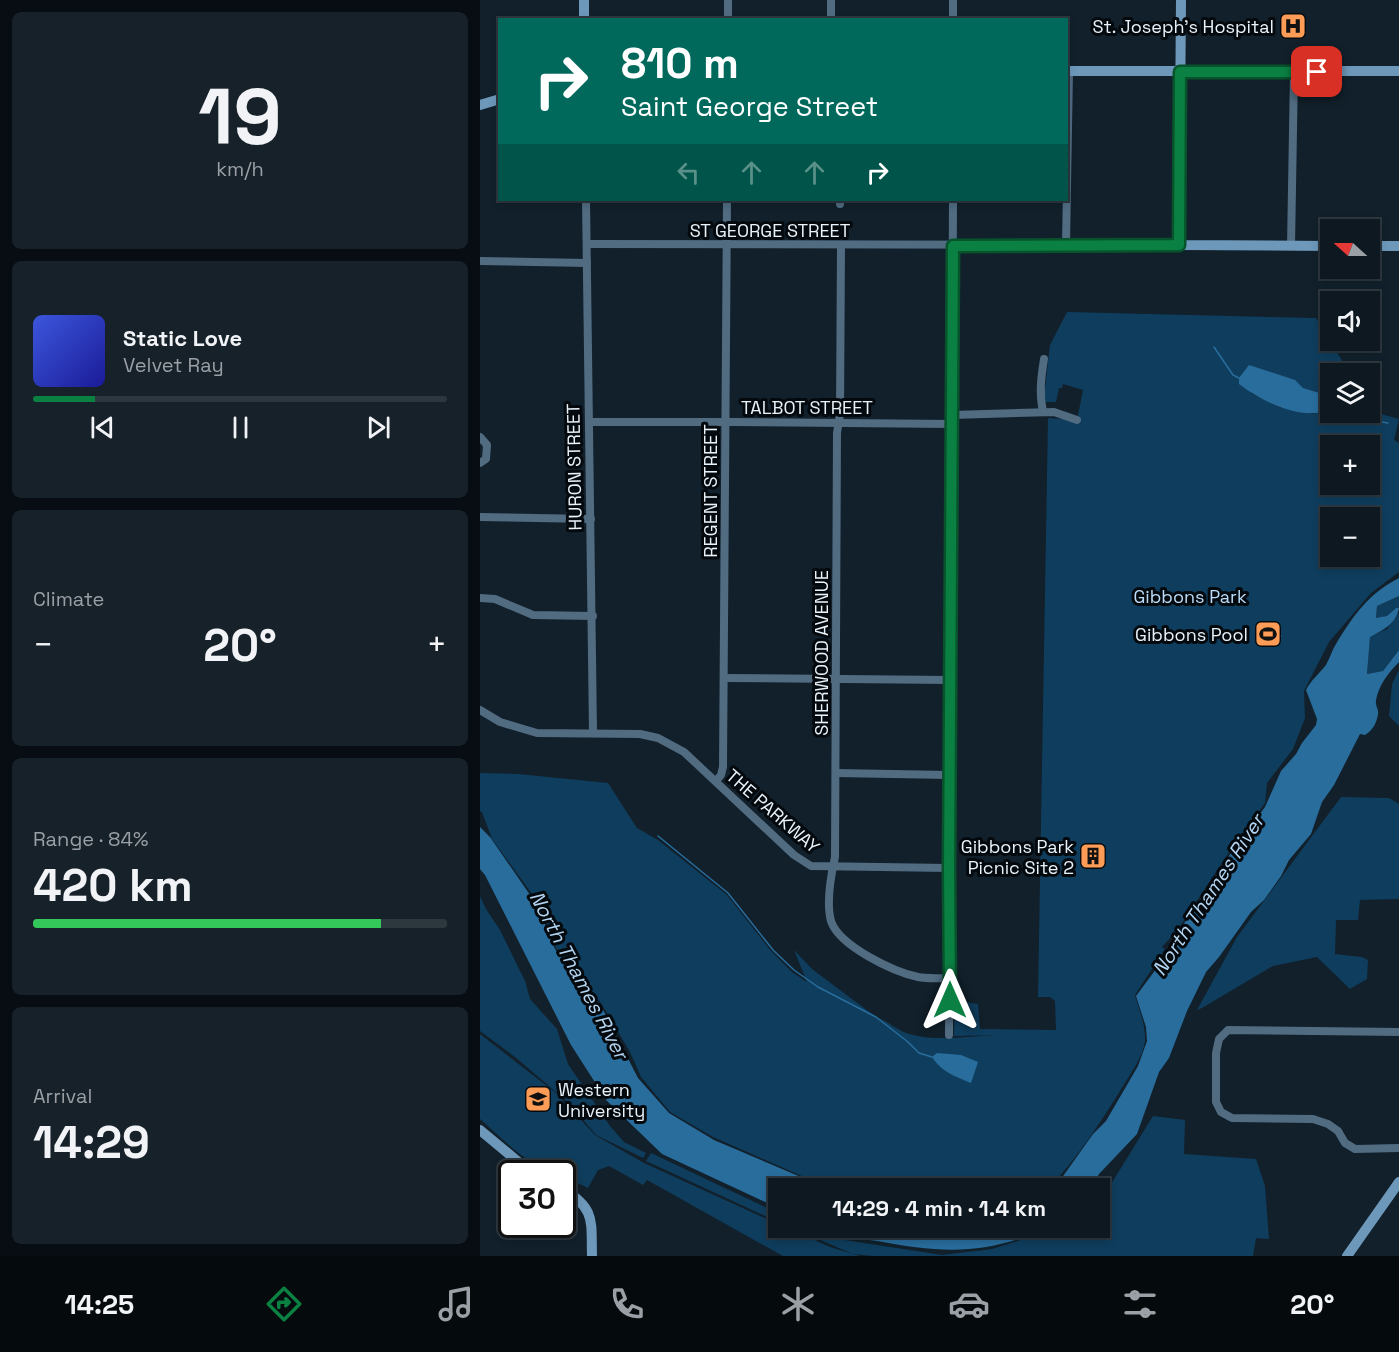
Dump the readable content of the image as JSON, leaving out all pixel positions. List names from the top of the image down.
{
  "streets": {
    "street": [
      "ST GEORGE STREET",
      "TALBOT STREET",
      "HURON STREET",
      "REGENT STREET",
      "SHERWOOD AVENUE",
      "THE PARKWAY"
    ]
  },
  "crossings": [
    ["ST GEORGE STREET", "HURON STREET"],
    ["ST GEORGE STREET", "REGENT STREET"],
    ["ST GEORGE STREET", "SHERWOOD AVENUE"],
    ["TALBOT STREET", "HURON STREET"],
    ["TALBOT STREET", "REGENT STREET"],
    ["TALBOT STREET", "SHERWOOD AVENUE"],
    ["HURON STREET", "THE PARKWAY"],
    ["REGENT STREET", "THE PARKWAY"],
    ["SHERWOOD AVENUE", "THE PARKWAY"]
  ],
  "water": ["North Thames River"],
  "parks": ["Gibbons Park"],
  "places": {
    "hospital": ["St. Joseph's Hospital"],
    "sports": ["Gibbons Pool"],
    "building": ["Gibbons Park Picnic Site 2"],
    "school or university": ["Western University"]
  },
  "north": "left",
  "page": {
    "tile": [
      ["19", "km/h"],
      "Climate",
      ["Range · 84%", "420 km"],
      ["Arrival", "14:29"]
    ],
    "turn": ["810 m", "Saint George Street"],
    "map_buttons": ["+", "−"],
    "song": ["Static Love", "Velvet Ray"],
    "heat": ["−", "20°", "+"],
    "limit": "30",
    "trip": "14:29 · 4 min · 1.4 km",
    "tabs": ["14:25", "20°"]
  }
}
